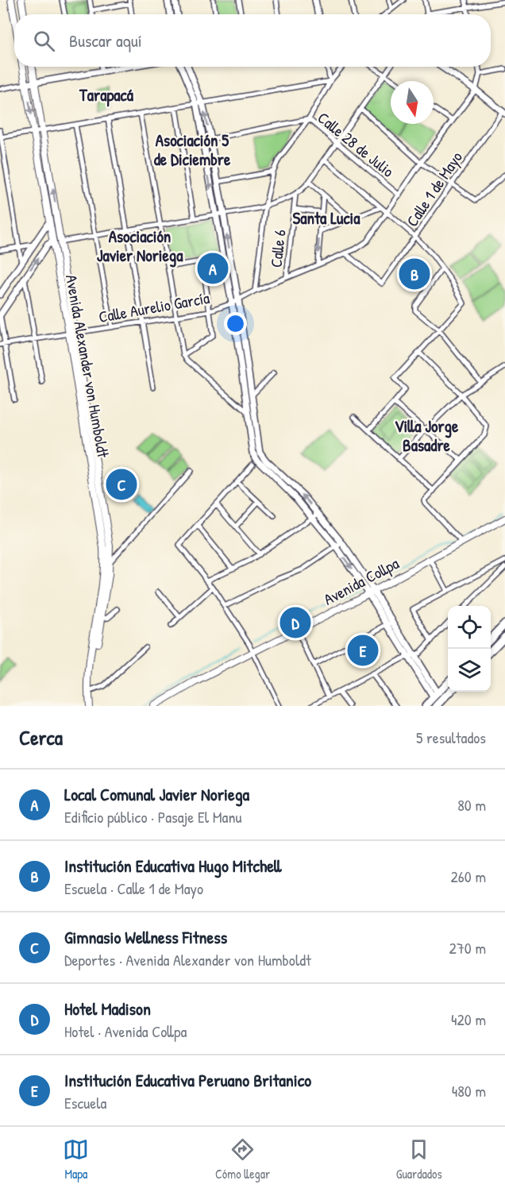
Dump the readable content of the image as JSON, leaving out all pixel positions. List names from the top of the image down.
{
  "streets": {
    "main road": ["Avenida Alexander von Humboldt", "Avenida Collpa"],
    "street": [
      "Calle 28 de Julio",
      "Calle 1 de Mayo",
      "Calle 6",
      "Calle Aurelio García"
    ]
  },
  "crossings": [
    ["Calle 28 de Julio", "Calle Aurelio García"],
    ["Calle 1 de Mayo", "Calle Aurelio García"],
    ["Calle 6", "Calle Aurelio García"],
    ["Calle Aurelio García", "Avenida Alexander von Humboldt"]
  ],
  "districts": [
    "Tarapacá",
    "Asociación 5 de Diciembre",
    "Santa Lucia",
    "Asociación Javier Noriega",
    "Villa Jorge Basadre"
  ],
  "north": "bottom",
  "page": {
    "search": "Buscar aquí",
    "pins": [
      "A",
      "B",
      "C",
      "D",
      "E"
    ],
    "heading": ["Cerca", "5 resultados"],
    "list": [
      {
        "mark": "A",
        "name": "Local Comunal Javier Noriega",
        "note": "Edificio público · Pasaje El Manu",
        "value": "80 m"
      },
      {
        "mark": "B",
        "name": "Institución Educativa Hugo Mitchell",
        "note": "Escuela · Calle 1 de Mayo",
        "value": "260 m"
      },
      {
        "mark": "C",
        "name": "Gimnasio Wellness Fitness",
        "note": "Deportes · Avenida Alexander von Humboldt",
        "value": "270 m"
      },
      {
        "mark": "D",
        "name": "Hotel Madison",
        "note": "Hotel · Avenida Collpa",
        "value": "420 m"
      },
      {
        "mark": "E",
        "name": "Institución Educativa Peruano Britanico",
        "note": "Escuela",
        "value": "480 m"
      }
    ],
    "nav": ["Mapa", "Cómo llegar", "Guardados"]
  }
}
